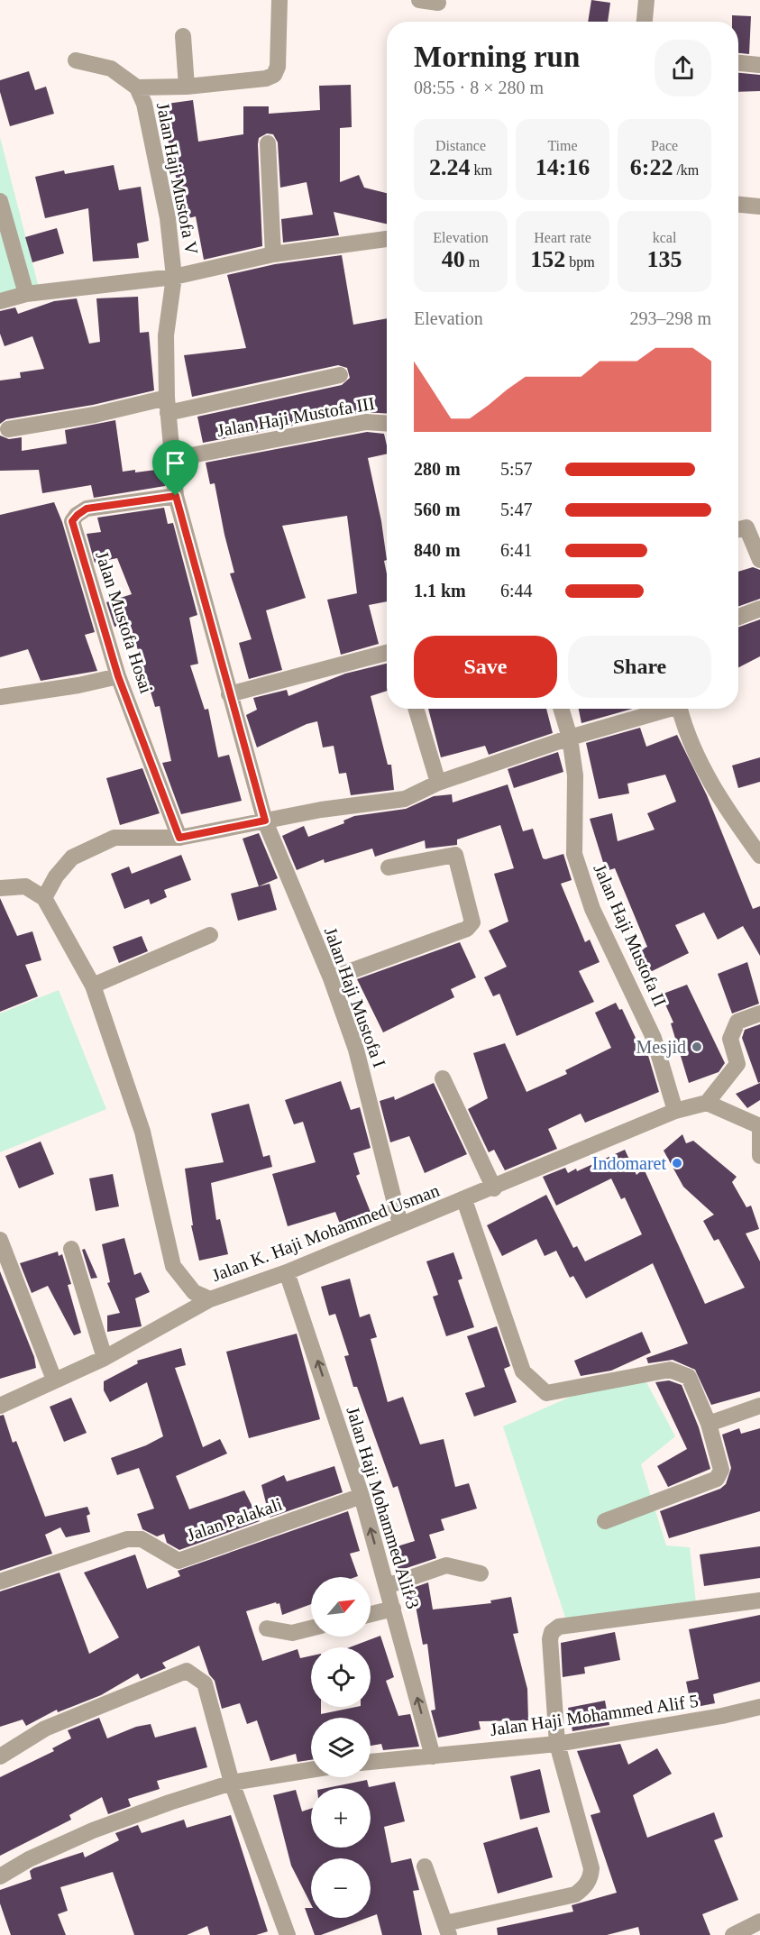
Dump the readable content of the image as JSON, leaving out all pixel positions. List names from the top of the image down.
{
  "streets": {
    "street": [
      "Jalan Haji Mustofa V",
      "Jalan Haji Mustofa III",
      "Jalan Mustofa Hosai",
      "Jalan Haji Mustofa II",
      "Jalan Haji Mustofa I",
      "Jalan K. Haji Mohammed Usman",
      "Jalan Haji Mohammed Alif 3",
      "Jalan Palakali",
      "Jalan Haji Mohammed Alif 5"
    ]
  },
  "crossings": [
    ["Jalan Haji Mustofa V", "Jalan Haji Mustofa III"],
    ["Jalan Haji Mustofa V", "Jalan Mustofa Hosai"],
    ["Jalan Haji Mustofa V", "Jalan Haji Mustofa I"],
    ["Jalan Mustofa Hosai", "Jalan Haji Mustofa I"],
    ["Jalan Haji Mustofa II", "Jalan K. Haji Mohammed Usman"],
    ["Jalan Haji Mustofa I", "Jalan K. Haji Mohammed Usman"],
    ["Jalan K. Haji Mohammed Usman", "Jalan Haji Mohammed Alif 3"],
    ["Jalan Haji Mohammed Alif 3", "Jalan Palakali"],
    ["Jalan Haji Mohammed Alif 3", "Jalan Haji Mohammed Alif 5"]
  ],
  "one_way": ["Jalan Haji Mohammed Alif 3"],
  "places": ["Mesjid", "Indomaret"],
  "north": "top right",
  "page": {
    "heading": ["Morning run", "08:55 · 8 × 280 m"],
    "stats": [
      ["Distance", "2.24 km"],
      ["Time", "14:16"],
      ["Pace", "6:22 /km"],
      ["Elevation", "40 m"],
      ["Heart rate", "152 bpm"],
      ["kcal", "135"]
    ],
    "chart": ["Elevation", "293–298 m"],
    "list": [
      {
        "name": "280 m",
        "note": "5:57"
      },
      {
        "name": "560 m",
        "note": "5:47"
      },
      {
        "name": "840 m",
        "note": "6:41"
      },
      {
        "name": "1.1 km",
        "note": "6:44"
      }
    ],
    "buttons": ["Save", "Share"],
    "map_buttons": ["+", "−"]
  }
}
